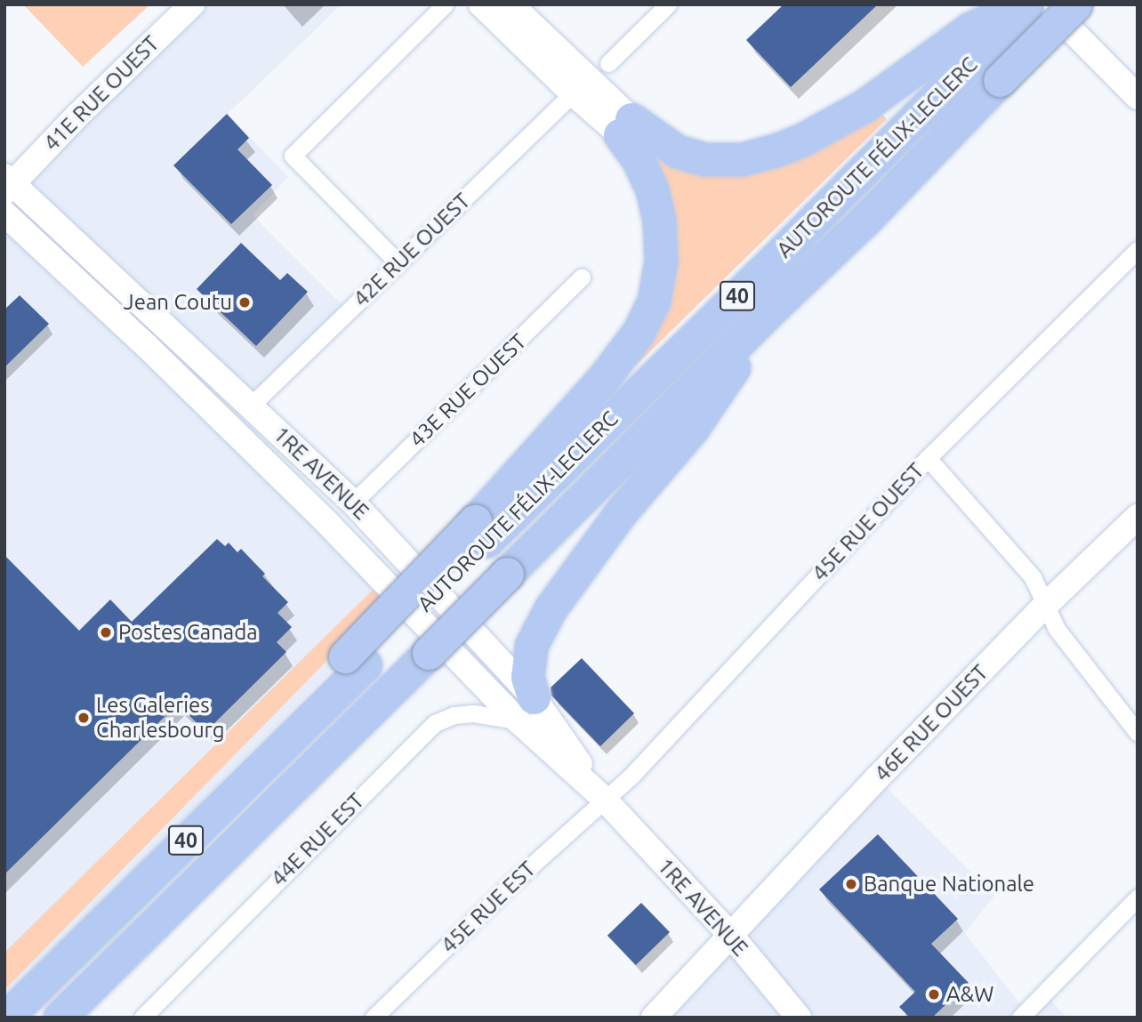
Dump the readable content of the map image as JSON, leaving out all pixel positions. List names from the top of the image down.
{
  "streets": {
    "highway": ["AUTOROUTE FÉLIX-LECLERC", "40"],
    "street": [
      "41E RUE OUEST",
      "42E RUE OUEST",
      "43E RUE OUEST",
      "1RE AVENUE",
      "45E RUE OUEST",
      "46E RUE OUEST",
      "44E RUE EST",
      "45E RUE EST"
    ]
  },
  "crossings": [
    ["41E RUE OUEST", "1RE AVENUE"],
    ["42E RUE OUEST", "1RE AVENUE"],
    ["43E RUE OUEST", "1RE AVENUE"],
    ["1RE AVENUE", "45E RUE OUEST"],
    ["1RE AVENUE", "46E RUE OUEST"],
    ["1RE AVENUE", "44E RUE EST"],
    ["1RE AVENUE", "45E RUE EST"],
    ["45E RUE OUEST", "45E RUE EST"]
  ],
  "places": [
    "Jean Coutu",
    "Postes Canada",
    "Les Galeries Charlesbourg",
    "Banque Nationale",
    "A&W"
  ]
}
